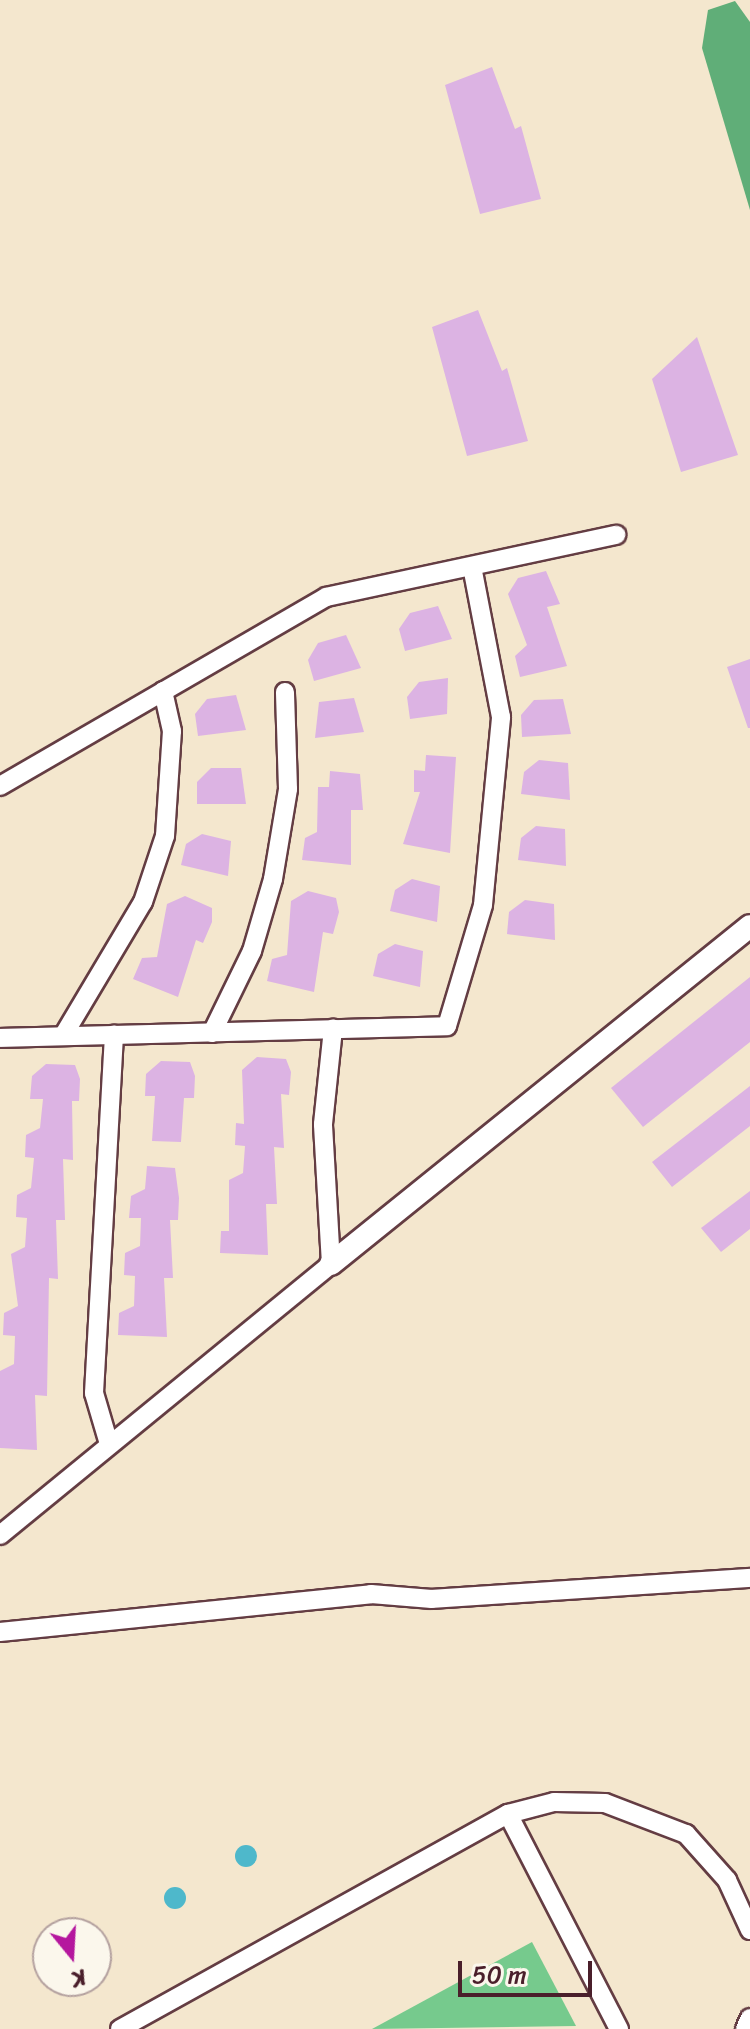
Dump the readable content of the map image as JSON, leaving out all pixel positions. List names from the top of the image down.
{
  "scale_bar": "50 m",
  "north": "bottom"
}
